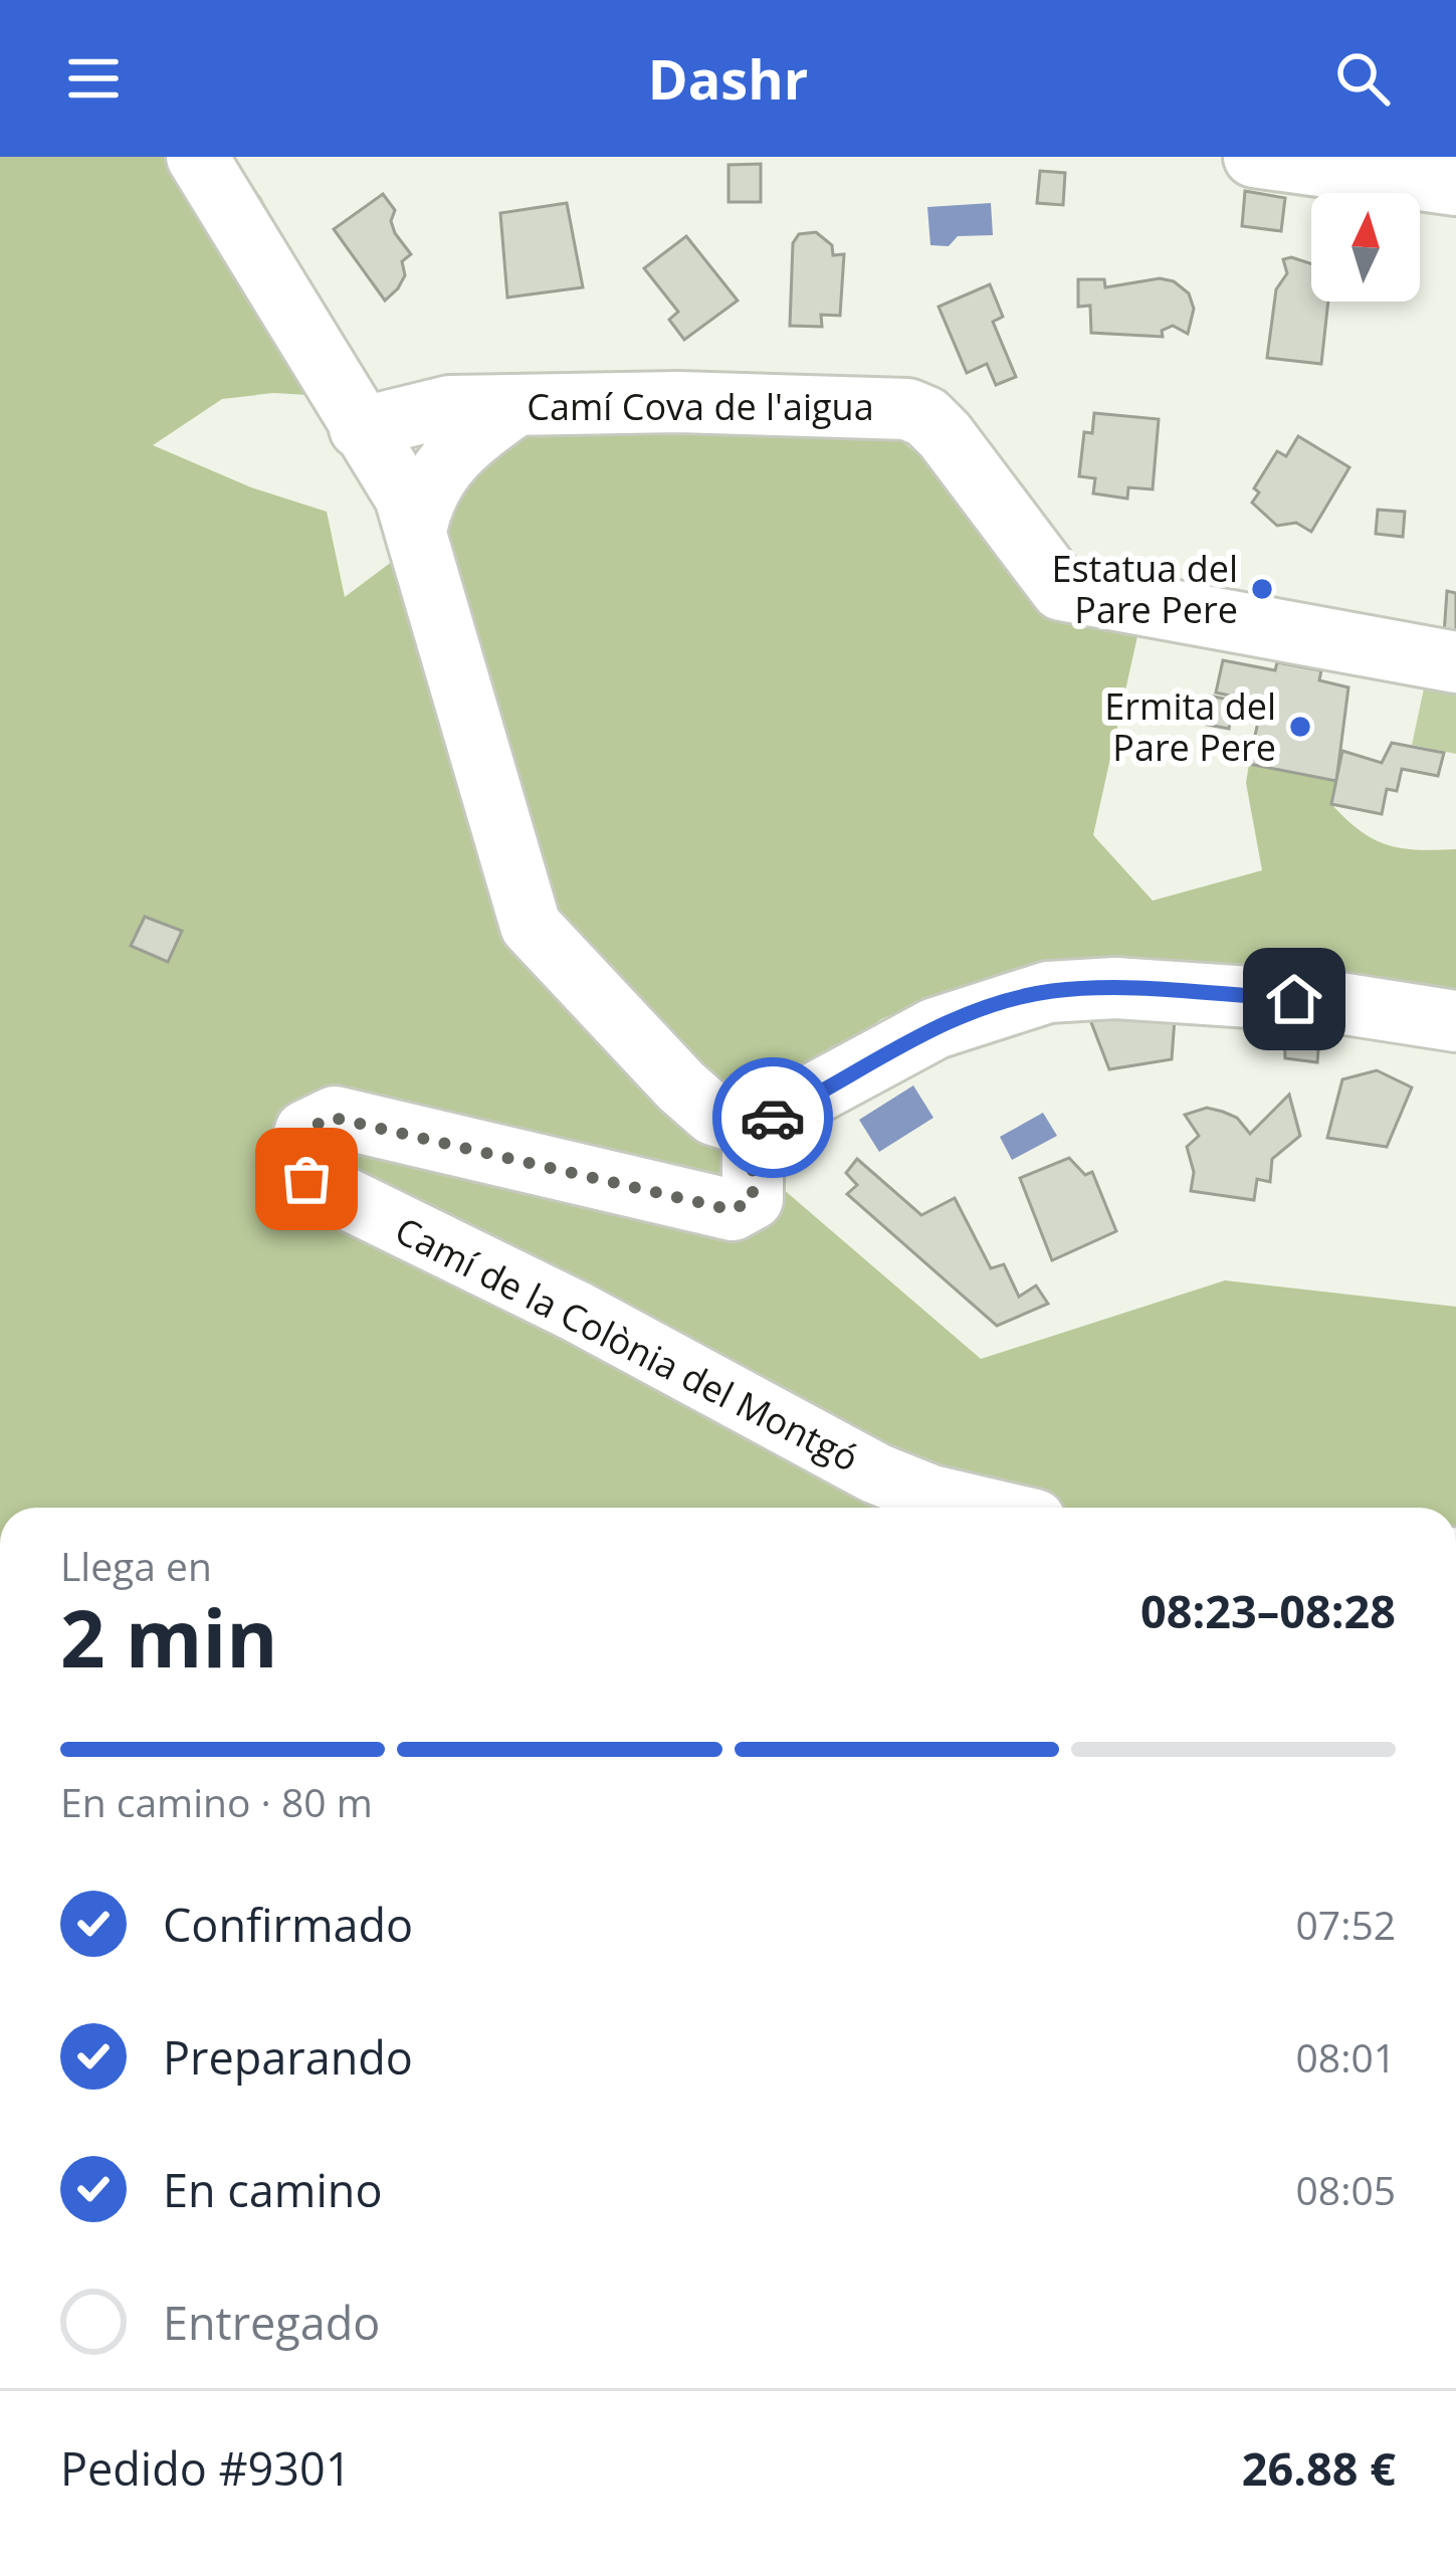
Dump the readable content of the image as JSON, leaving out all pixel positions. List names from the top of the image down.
{
  "streets": {
    "street": ["Camí Cova de l'aigua", "Camí de la Colònia del Montgó"]
  },
  "places": ["Estatua del Pare Pere", "Ermita del Pare Pere"],
  "north": "top",
  "page": {
    "header": "Dashr",
    "heading": ["2 min", "Llega en", "08:23–08:28"],
    "panel": ["Pedido #9301", "26.88 €"],
    "bar": "En camino · 80 m",
    "list": [
      ["Confirmado", "07:52"],
      ["Preparando", "08:01"],
      ["En camino", "08:05"],
      "Entregado"
    ]
  }
}
